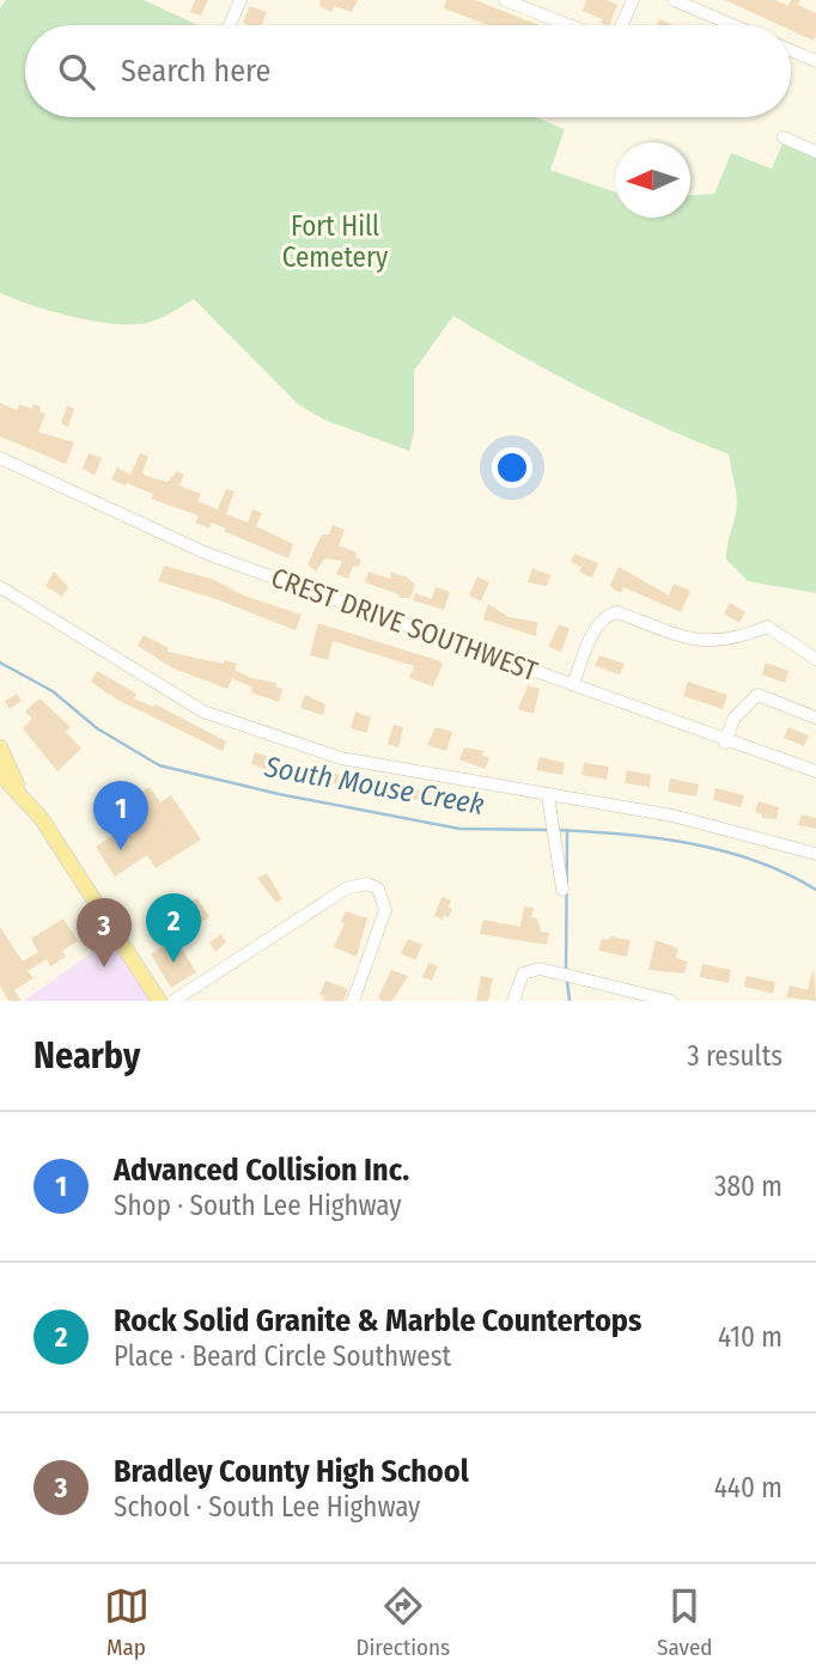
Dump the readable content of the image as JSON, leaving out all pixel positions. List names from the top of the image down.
{
  "streets": {
    "street": ["CREST DRIVE SOUTHWEST"]
  },
  "water": ["South Mouse Creek"],
  "parks": ["Fort Hill Cemetery"],
  "north": "left",
  "page": {
    "search": "Search here",
    "pins": ["1", "2", "3"],
    "heading": ["Nearby", "3 results"],
    "list": [
      {
        "mark": "1",
        "name": "Advanced Collision Inc.",
        "note": "Shop · South Lee Highway",
        "value": "380 m"
      },
      {
        "mark": "2",
        "name": "Rock Solid Granite & Marble Countertops",
        "note": "Place · Beard Circle Southwest",
        "value": "410 m"
      },
      {
        "mark": "3",
        "name": "Bradley County High School",
        "note": "School · South Lee Highway",
        "value": "440 m"
      }
    ],
    "nav": ["Map", "Directions", "Saved"]
  }
}
